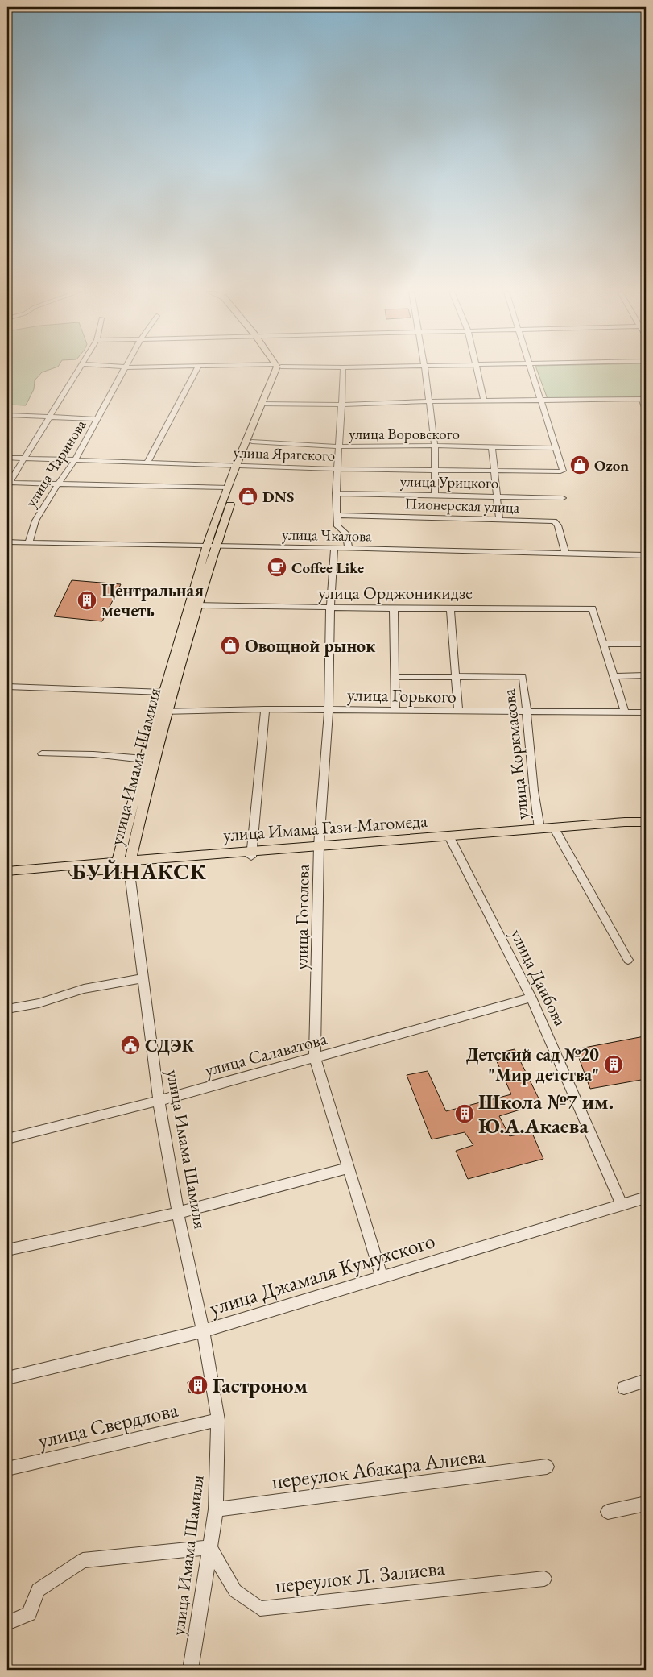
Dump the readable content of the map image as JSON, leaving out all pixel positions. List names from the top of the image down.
{
  "streets": {
    "main road": ["улица Имама Шамиля", "улица Имама Гази-Магомеда"],
    "street": [
      "улица Воровского",
      "улица Ярагского",
      "улица Чаринова",
      "улица Урицкого",
      "Пионерская улица",
      "улица Чкалова",
      "улица Орджоникидзе",
      "улица Горького",
      "улица Коркмасова",
      "улица Гоголева",
      "улица Даибова",
      "улица Салаватова",
      "улица Джамаля Кумухского",
      "улица Свердлова",
      "переулок Абакара Алиева",
      "переулок Л. Залиева"
    ]
  },
  "crossings": [
    ["улица Воровского", "улица Ярагского"],
    ["улица Воровского", "улица Имама Шамиля"],
    ["улица Ярагского", "улица Чаринова"],
    ["улица Ярагского", "улица Имама Шамиля"],
    ["улица Чаринова", "улица Чкалова"],
    ["Пионерская улица", "улица Чкалова"],
    ["улица Чкалова", "улица Имама Шамиля"],
    ["улица Чкалова", "улица Гоголева"],
    ["улица Орджоникидзе", "улица Имама Шамиля"],
    ["улица Орджоникидзе", "улица Гоголева"],
    ["улица Горького", "улица Коркмасова"],
    ["улица Горького", "улица Имама Шамиля"],
    ["улица Горького", "улица Гоголева"],
    ["улица Коркмасова", "улица Имама Гази-Магомеда"],
    ["улица Имама Шамиля", "улица Салаватова"],
    ["улица Имама Шамиля", "улица Джамаля Кумухского"],
    ["улица Имама Шамиля", "улица Свердлова"],
    ["улица Имама Шамиля", "переулок Абакара Алиева"],
    ["улица Имама Шамиля", "переулок Л. Залиева"],
    ["улица Имама Гази-Магомеда", "улица Даибова"],
    ["улица Гоголева", "улица Салаватова"],
    ["улица Гоголева", "улица Джамаля Кумухского"],
    ["улица Даибова", "улица Салаватова"],
    ["улица Даибова", "улица Джамаля Кумухского"]
  ],
  "districts": ["БУЙНАКСК"],
  "places": {
    "shop": ["Ozon", "DNS", "Овощной рынок"],
    "cafe": ["Coffee Like"],
    "building": [
      "Центральная мечеть",
      "Детский сад №20 \"Мир детства\"",
      "Школа №7 им. Ю.А.Акаева",
      "Гастроном"
    ],
    "public building": ["СДЭК"]
  }
}
